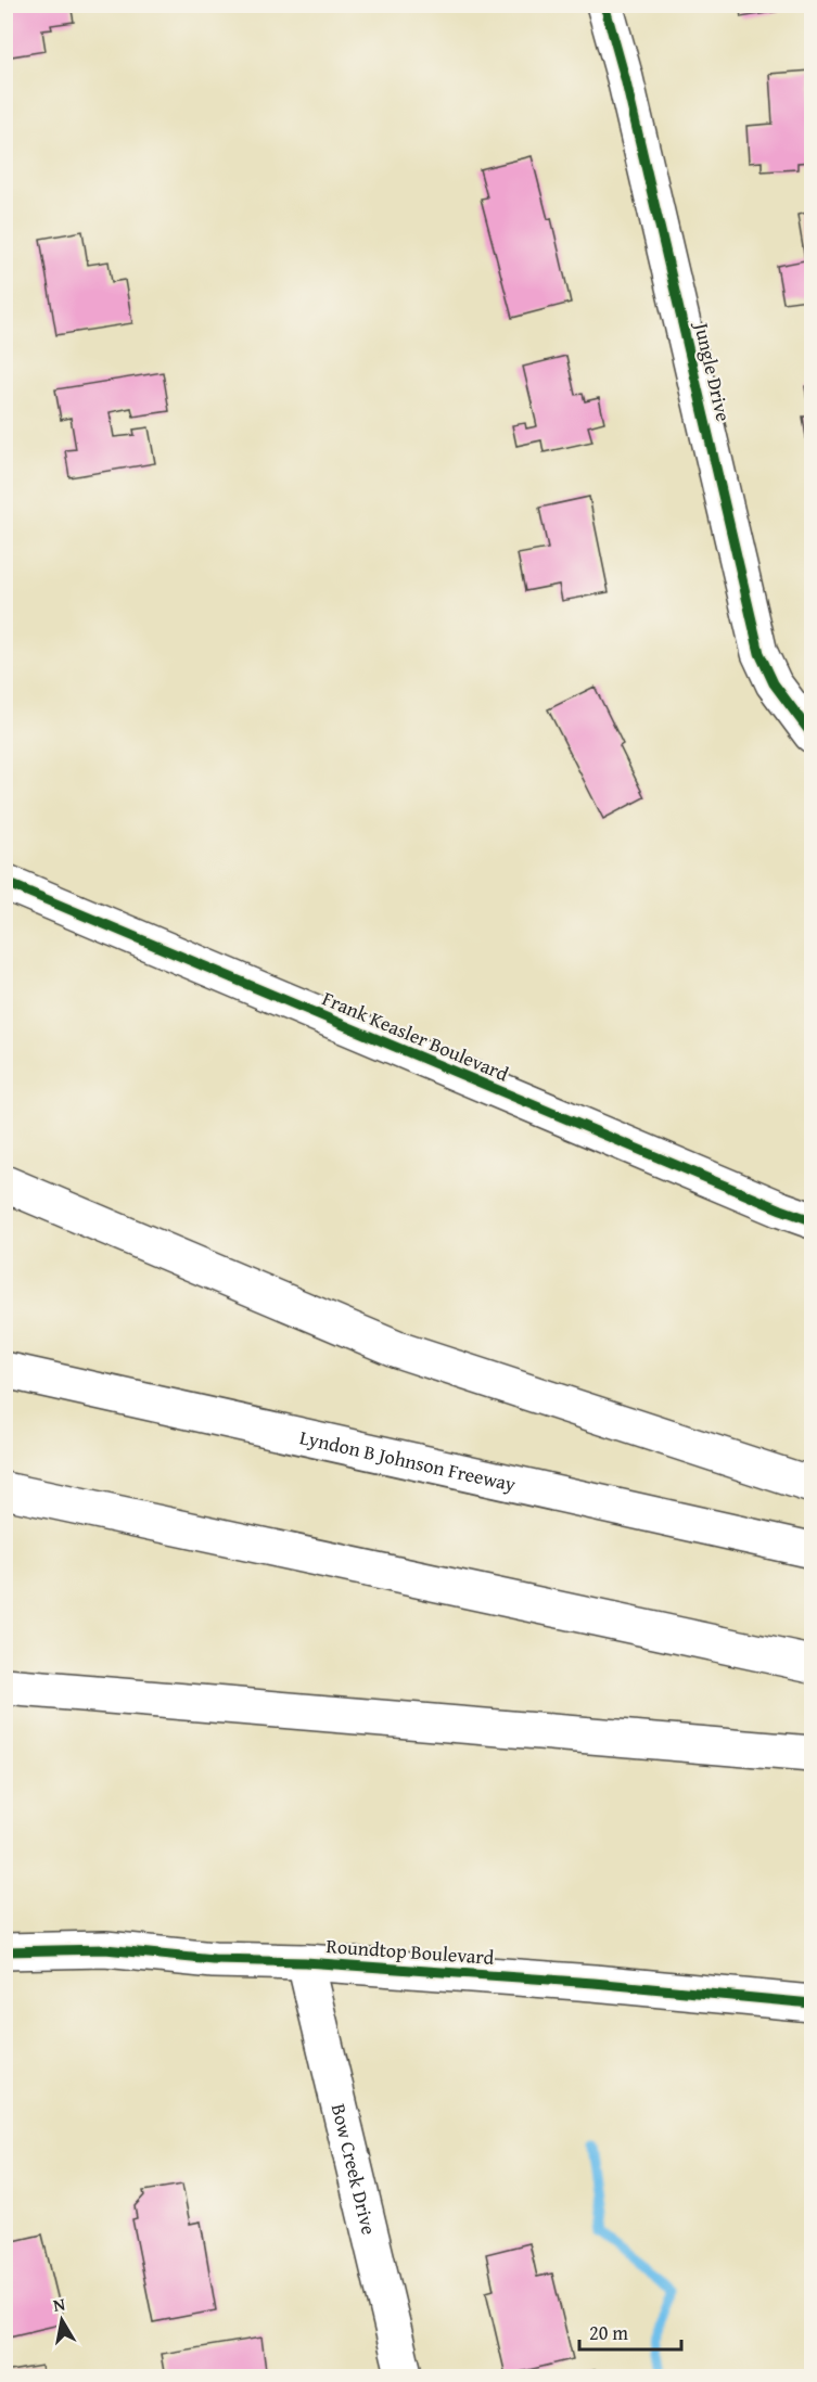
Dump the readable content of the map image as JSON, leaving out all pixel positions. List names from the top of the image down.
{
  "streets": {
    "main road": [
      "Jungle Drive",
      "Frank Keasler Boulevard",
      "Lyndon B Johnson Freeway",
      "Roundtop Boulevard",
      "Bow Creek Drive"
    ]
  },
  "crossings": [
    ["Roundtop Boulevard", "Bow Creek Drive"]
  ],
  "scale_bar": "20 m",
  "north": "top"
}
